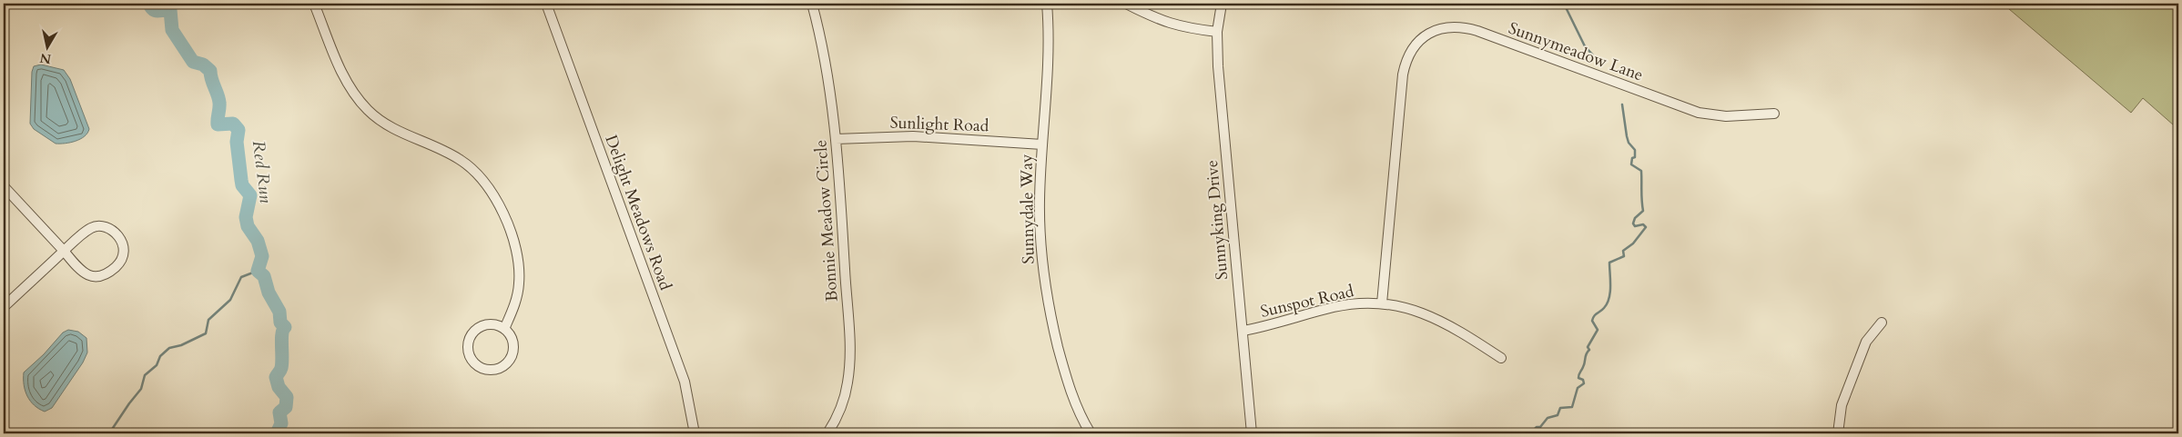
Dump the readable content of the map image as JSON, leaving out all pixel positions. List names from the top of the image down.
{
  "streets": {
    "street": [
      "Sunnymeadow Lane",
      "Sunlight Road",
      "Sunnydale Way",
      "Delight Meadows Road",
      "Sunnyking Drive",
      "Bonnie Meadow Circle",
      "Sunspot Road"
    ]
  },
  "crossings": [
    ["Sunnymeadow Lane", "Sunspot Road"],
    ["Sunlight Road", "Sunnydale Way"],
    ["Sunlight Road", "Bonnie Meadow Circle"],
    ["Sunnyking Drive", "Sunspot Road"]
  ],
  "water": ["Red Run"],
  "north": "bottom"
}
